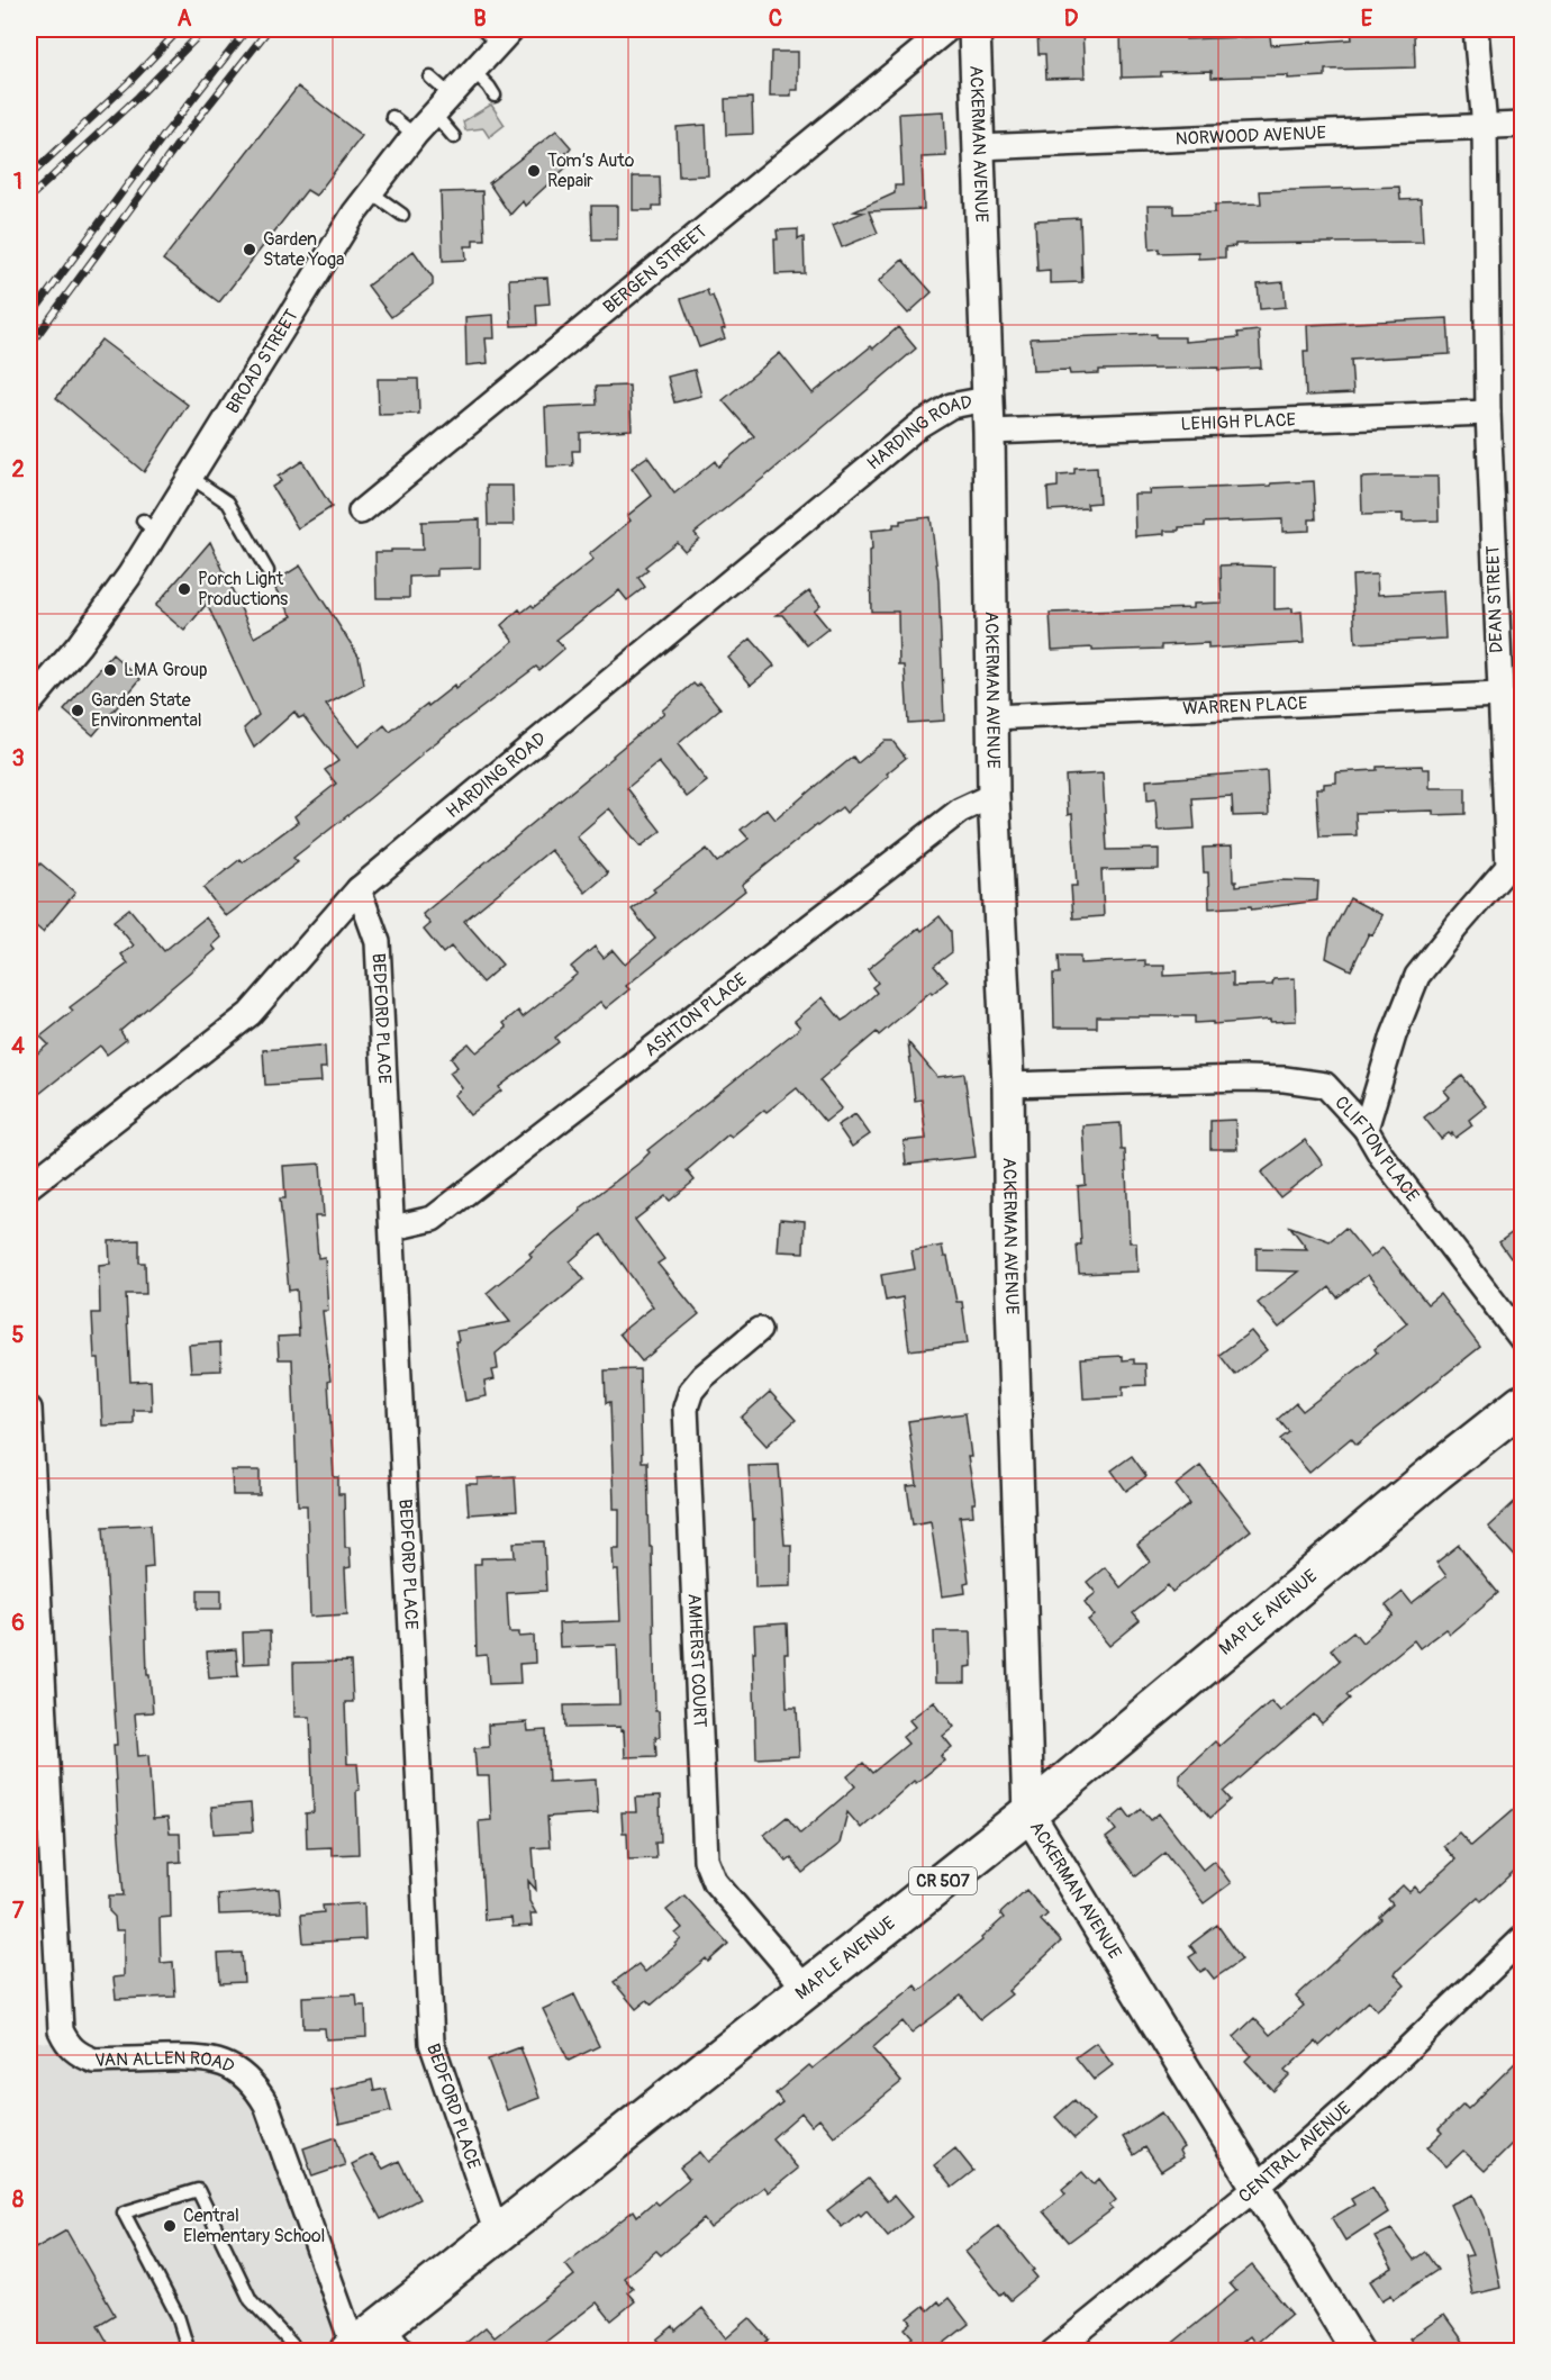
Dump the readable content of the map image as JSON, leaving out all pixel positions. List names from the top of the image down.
{
  "streets": {
    "main road": ["MAPLE AVENUE", "CR 507"],
    "street": [
      "NORWOOD AVENUE",
      "ACKERMAN AVENUE",
      "BERGEN STREET",
      "BROAD STREET",
      "LEHIGH PLACE",
      "HARDING ROAD",
      "DEAN STREET",
      "WARREN PLACE",
      "ASHTON PLACE",
      "BEDFORD PLACE",
      "CLIFTON PLACE",
      "AMHERST COURT",
      "VAN ALLEN ROAD",
      "CENTRAL AVENUE"
    ]
  },
  "crossings": [
    ["NORWOOD AVENUE", "ACKERMAN AVENUE"],
    ["NORWOOD AVENUE", "DEAN STREET"],
    ["ACKERMAN AVENUE", "LEHIGH PLACE"],
    ["ACKERMAN AVENUE", "HARDING ROAD"],
    ["ACKERMAN AVENUE", "WARREN PLACE"],
    ["ACKERMAN AVENUE", "ASHTON PLACE"],
    ["ACKERMAN AVENUE", "CLIFTON PLACE"],
    ["ACKERMAN AVENUE", "MAPLE AVENUE"],
    ["ACKERMAN AVENUE", "CENTRAL AVENUE"],
    ["LEHIGH PLACE", "DEAN STREET"],
    ["HARDING ROAD", "BEDFORD PLACE"],
    ["DEAN STREET", "WARREN PLACE"],
    ["DEAN STREET", "CLIFTON PLACE"],
    ["ASHTON PLACE", "BEDFORD PLACE"],
    ["BEDFORD PLACE", "MAPLE AVENUE"],
    ["MAPLE AVENUE", "AMHERST COURT"],
    ["MAPLE AVENUE", "VAN ALLEN ROAD"]
  ],
  "places": [
    "Tom’s Auto Repair",
    "Garden State Yoga",
    "Porch Light Productions",
    "LMA Group",
    "Garden State Environmental",
    "Central Elementary School"
  ],
  "grid": {
    "columns": [
      "A",
      "B",
      "C",
      "D",
      "E"
    ],
    "rows": [
      "1",
      "2",
      "3",
      "4",
      "5",
      "6",
      "7",
      "8"
    ]
  }
}
